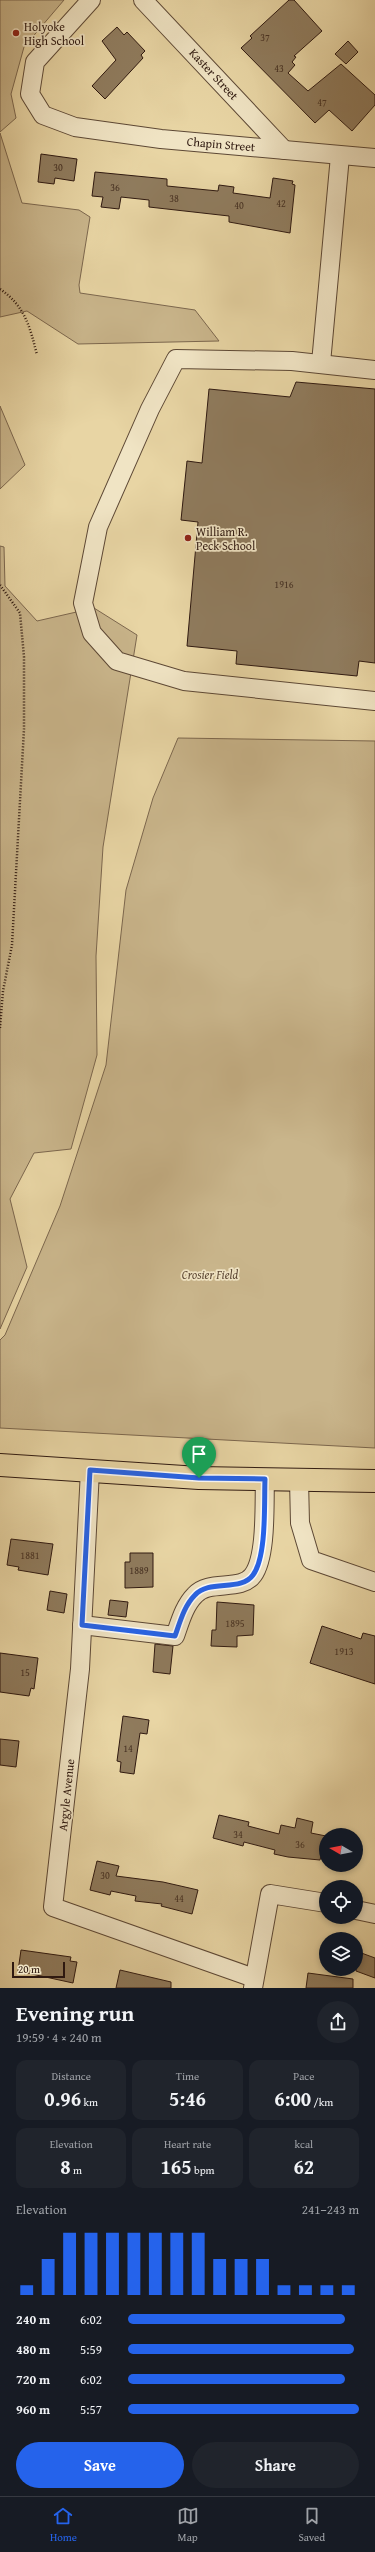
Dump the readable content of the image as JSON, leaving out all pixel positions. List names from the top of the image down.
{
  "streets": {
    "street": ["Kaster Street", "Chapin Street", "Argyle Avenue"]
  },
  "crossings": [
    ["Kaster Street", "Chapin Street"]
  ],
  "parks": ["Crosier Field"],
  "places": ["Holyoke High School", "William R. Peck School"],
  "house_numbers": [
    "37",
    "43",
    "47",
    "30",
    "36",
    "38",
    "42",
    "40",
    "1916",
    "1881",
    "1889",
    "1895",
    "1913",
    "15",
    "14",
    "34",
    "36",
    "30",
    "44"
  ],
  "scale_bar": "20 m",
  "north": "left",
  "page": {
    "scale": "20 m",
    "heading": ["Evening run", "19:59 · 4 × 240 m"],
    "stats": [
      ["Distance", "0.96 km"],
      ["Time", "5:46"],
      ["Pace", "6:00 /km"],
      ["Elevation", "8 m"],
      ["Heart rate", "165 bpm"],
      ["kcal", "62"]
    ],
    "chart": ["Elevation", "241–243 m"],
    "list": [
      {
        "name": "240 m",
        "note": "6:02"
      },
      {
        "name": "480 m",
        "note": "5:59"
      },
      {
        "name": "720 m",
        "note": "6:02"
      },
      {
        "name": "960 m",
        "note": "5:57"
      }
    ],
    "buttons": ["Save", "Share"],
    "tabs": ["Home", "Map", "Saved"]
  }
}
